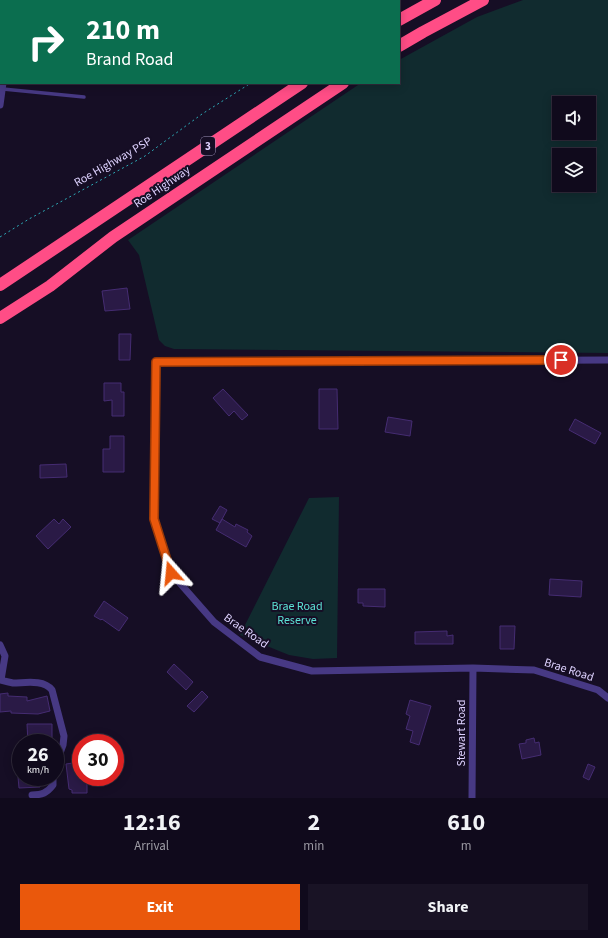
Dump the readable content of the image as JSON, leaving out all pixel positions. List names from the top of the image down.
{
  "streets": {
    "highway": ["3", "Roe Highway"],
    "street": ["Brae Road", "Stewart Road"],
    "path": ["Roe Highway PSP"]
  },
  "crossings": [
    ["Brae Road", "Stewart Road"]
  ],
  "parks": ["Brae Road Reserve"],
  "page": {
    "turn": ["210 m", "Brand Road"],
    "speed": "26 km/h",
    "limit": "30",
    "eta": [
      "12:16",
      "Arrival",
      "2",
      "min",
      "610",
      "m"
    ],
    "buttons": ["Exit", "Share"]
  }
}
